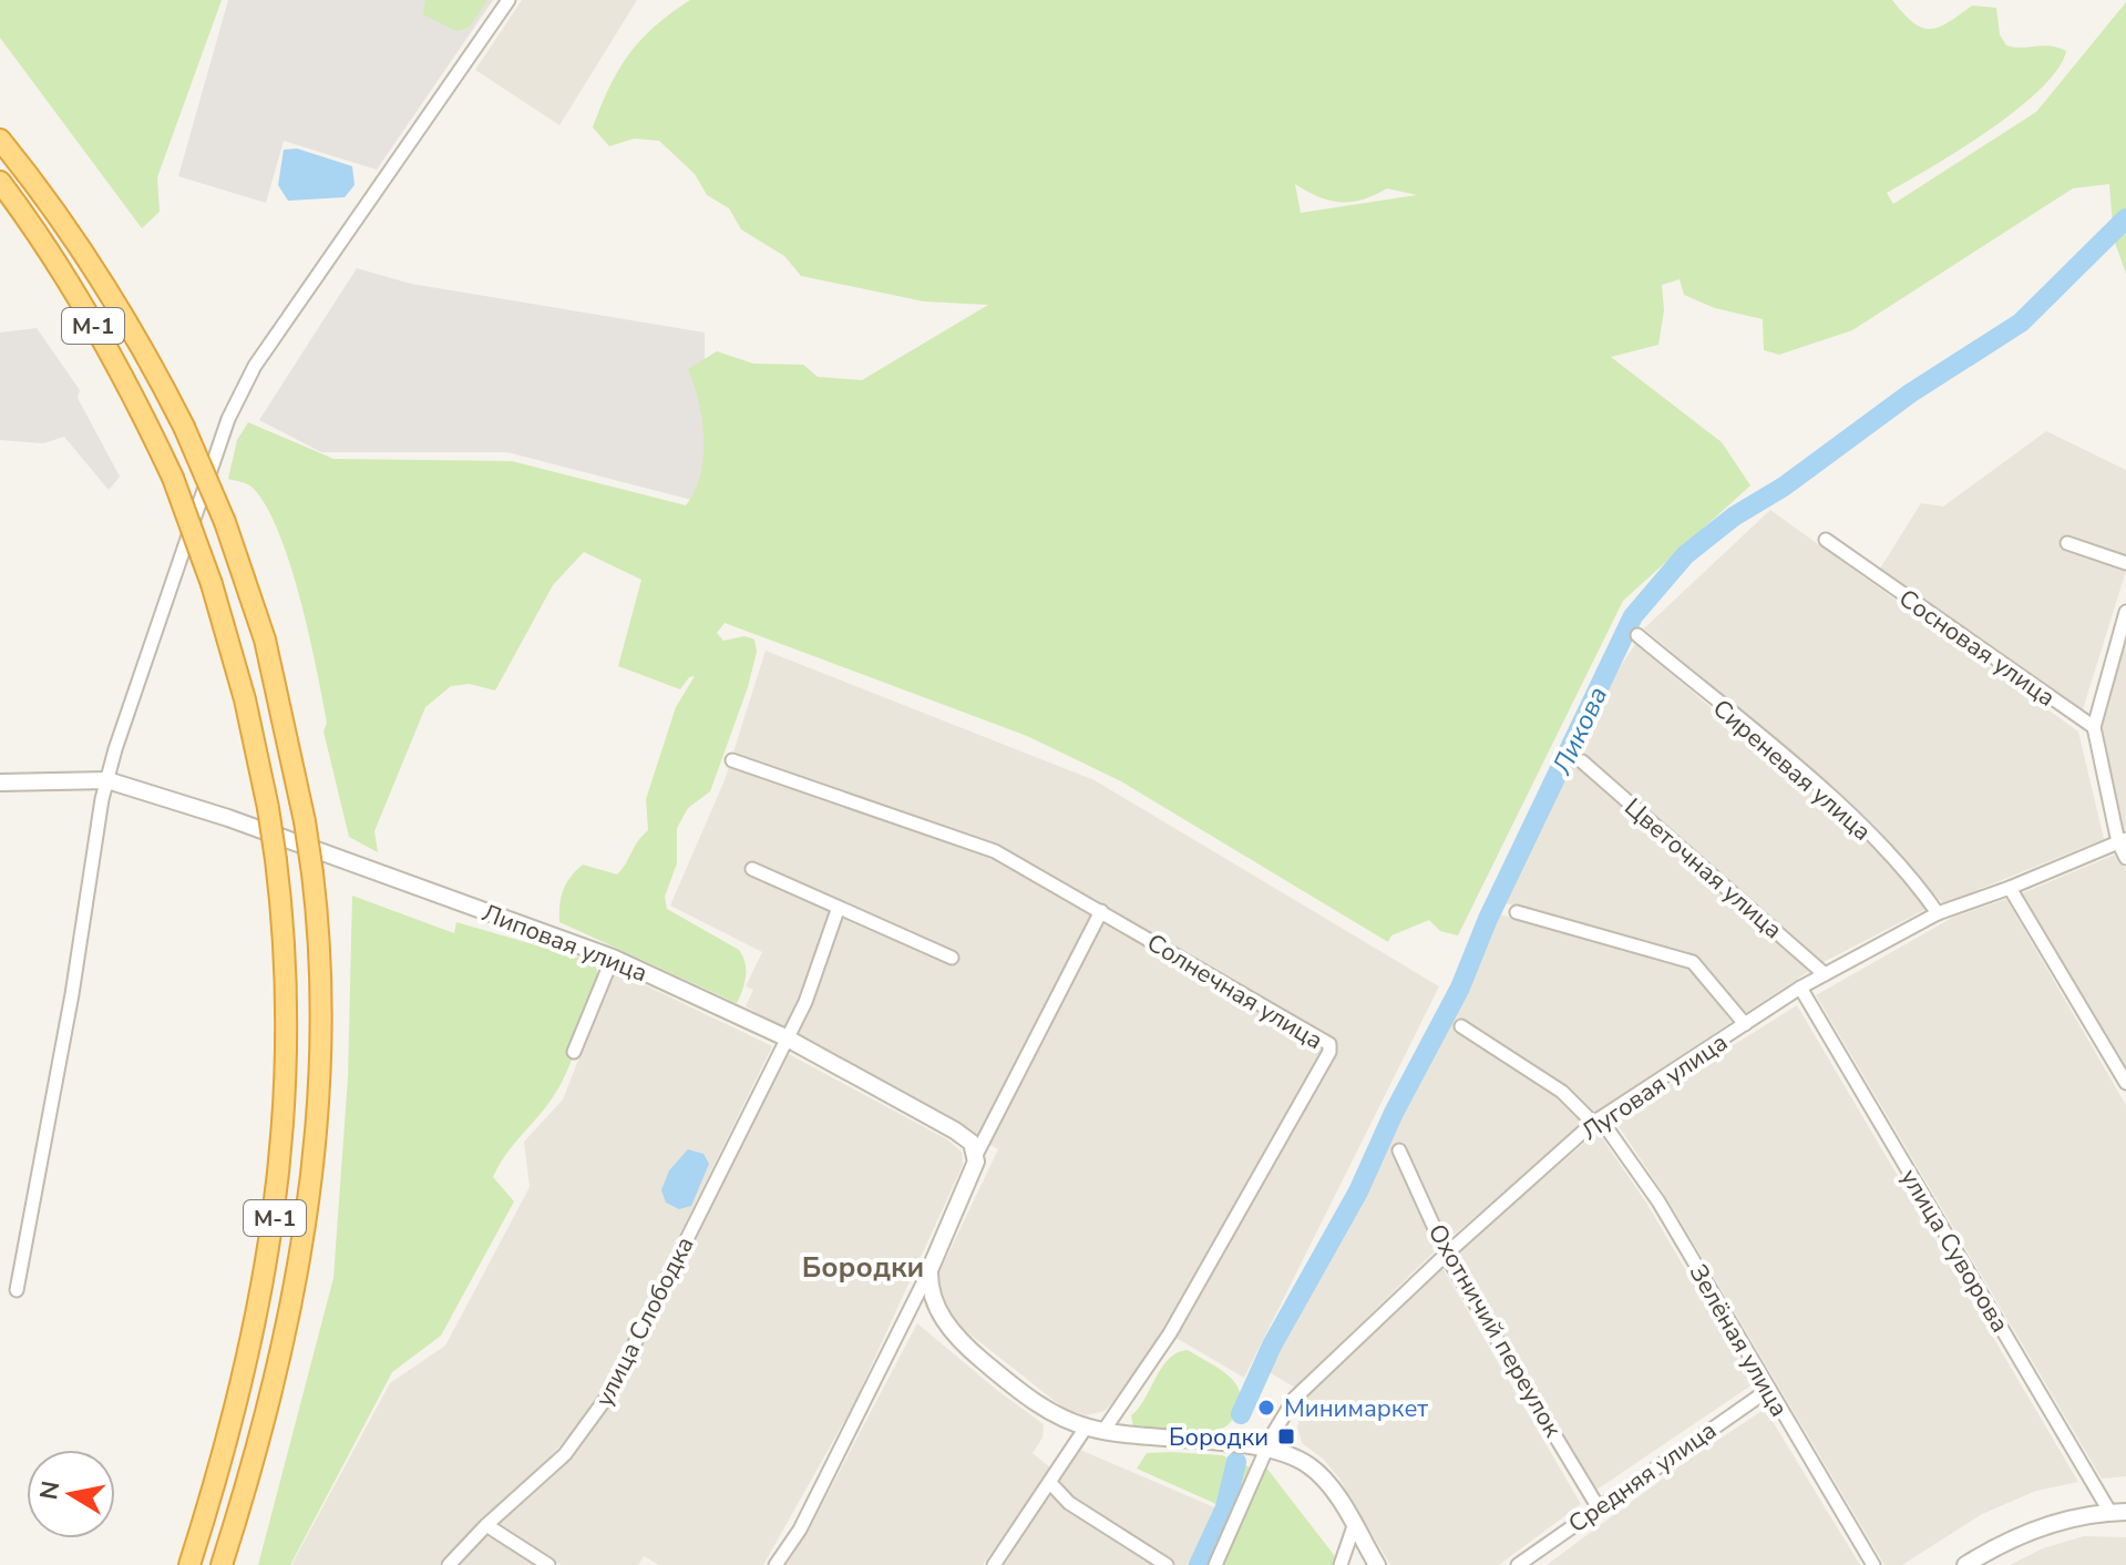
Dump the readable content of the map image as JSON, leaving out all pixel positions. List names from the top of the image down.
{
  "streets": {
    "highway": ["М-1"],
    "street": [
      "Сосновая улица",
      "Сиреневая улица",
      "Цветочная улица",
      "Липовая улица",
      "Солнечная улица",
      "Луговая улица",
      "улица Суворова",
      "улица Слободка",
      "Охотничий переулок",
      "Зелёная улица",
      "Средняя улица"
    ]
  },
  "crossings": [
    ["Сиреневая улица", "Луговая улица"],
    ["Цветочная улица", "Луговая улица"],
    ["Липовая улица", "улица Слободка"],
    ["Луговая улица", "улица Суворова"],
    ["Луговая улица", "Охотничий переулок"],
    ["Луговая улица", "Зелёная улица"],
    ["Охотничий переулок", "Средняя улица"],
    ["Зелёная улица", "Средняя улица"]
  ],
  "districts": ["Бородки"],
  "water": ["Ликова"],
  "places": {
    "other": ["Минимаркет"],
    "transit": ["Бородки"]
  },
  "north": "left"
}
